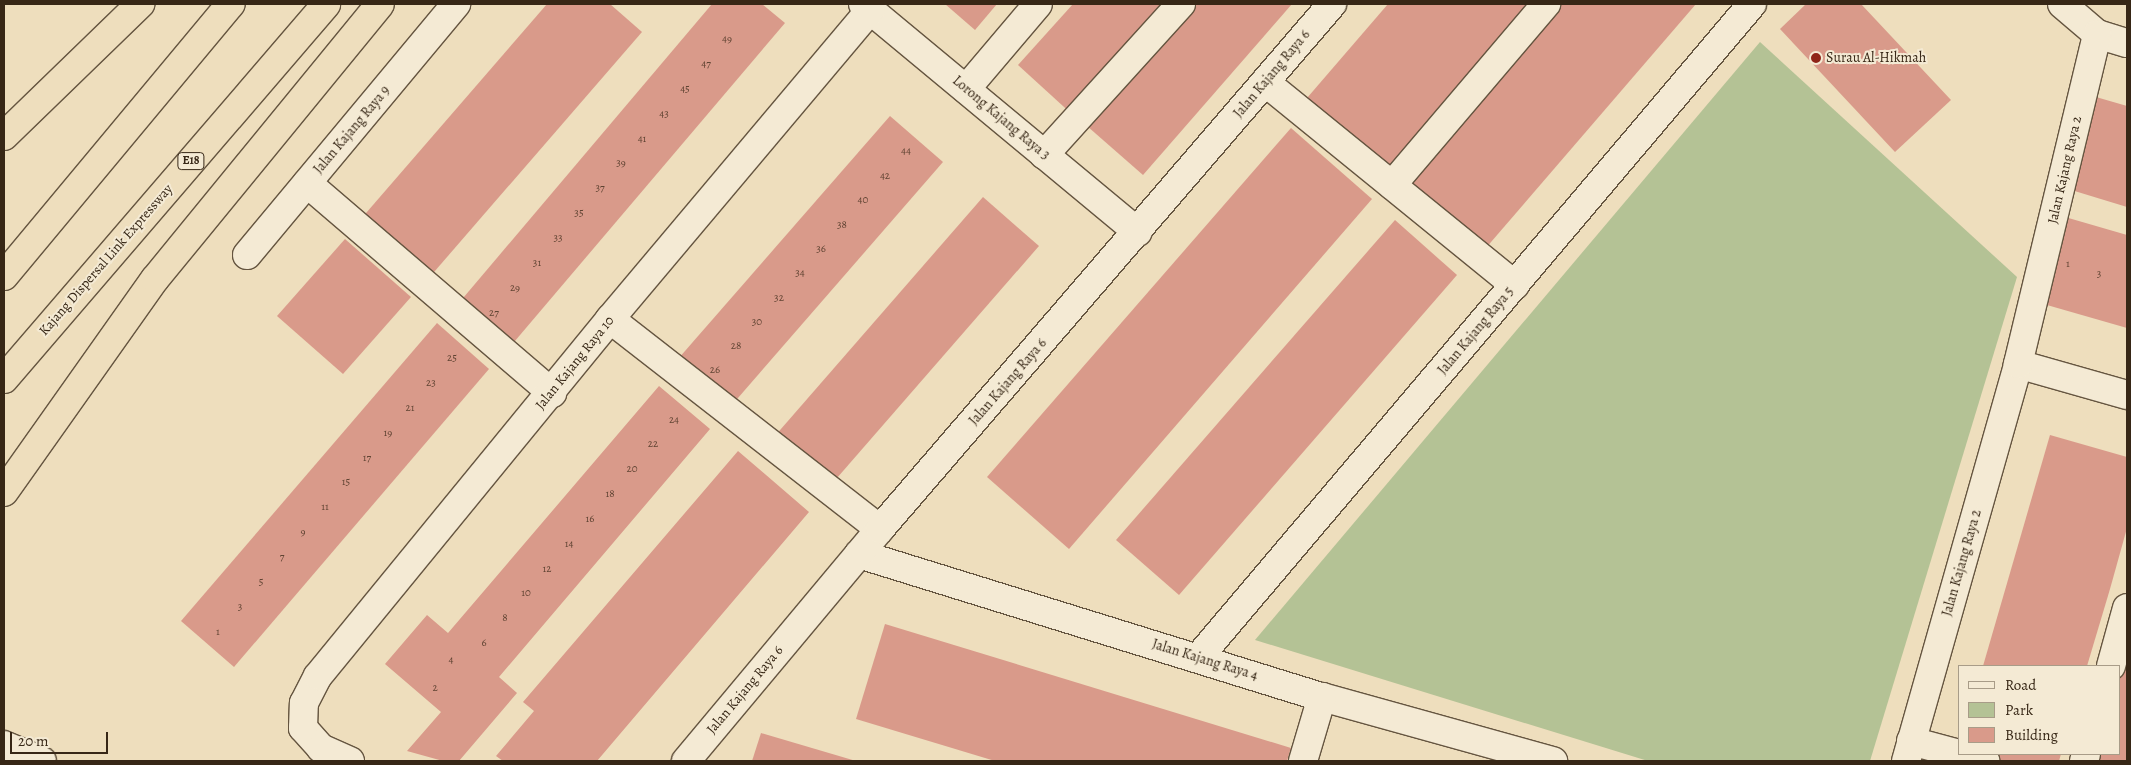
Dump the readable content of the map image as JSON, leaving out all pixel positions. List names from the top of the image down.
{
  "streets": {
    "highway": ["E18", "Kajang Dispersal Link Expressway"],
    "street": [
      "Jalan Kajang Raya 6",
      "Lorong Kajang Raya 3",
      "Jalan Kajang Raya 9",
      "Jalan Kajang Raya 2",
      "Jalan Kajang Raya 5",
      "Jalan Kajang Raya 10",
      "Jalan Kajang Raya 4"
    ]
  },
  "crossings": [
    ["Jalan Kajang Raya 6", "Lorong Kajang Raya 3"],
    ["Jalan Kajang Raya 6", "Jalan Kajang Raya 4"],
    ["Lorong Kajang Raya 3", "Jalan Kajang Raya 10"],
    ["Jalan Kajang Raya 5", "Jalan Kajang Raya 4"]
  ],
  "places": ["Surau Al-Hikmah"],
  "house_numbers": [
    "49",
    "47",
    "45",
    "43",
    "41",
    "44",
    "39",
    "42",
    "37",
    "40",
    "35",
    "38",
    "33",
    "36",
    "31",
    "1",
    "34",
    "3",
    "29",
    "32",
    "27",
    "30",
    "28",
    "25",
    "26",
    "23",
    "21",
    "24",
    "19",
    "22",
    "17",
    "20",
    "15",
    "18",
    "11",
    "16",
    "9",
    "14",
    "7",
    "12",
    "5",
    "10",
    "3",
    "8",
    "1",
    "6",
    "4",
    "2"
  ],
  "legend": ["Road", "Park", "Building"],
  "scale_bar": "20 m"
}
